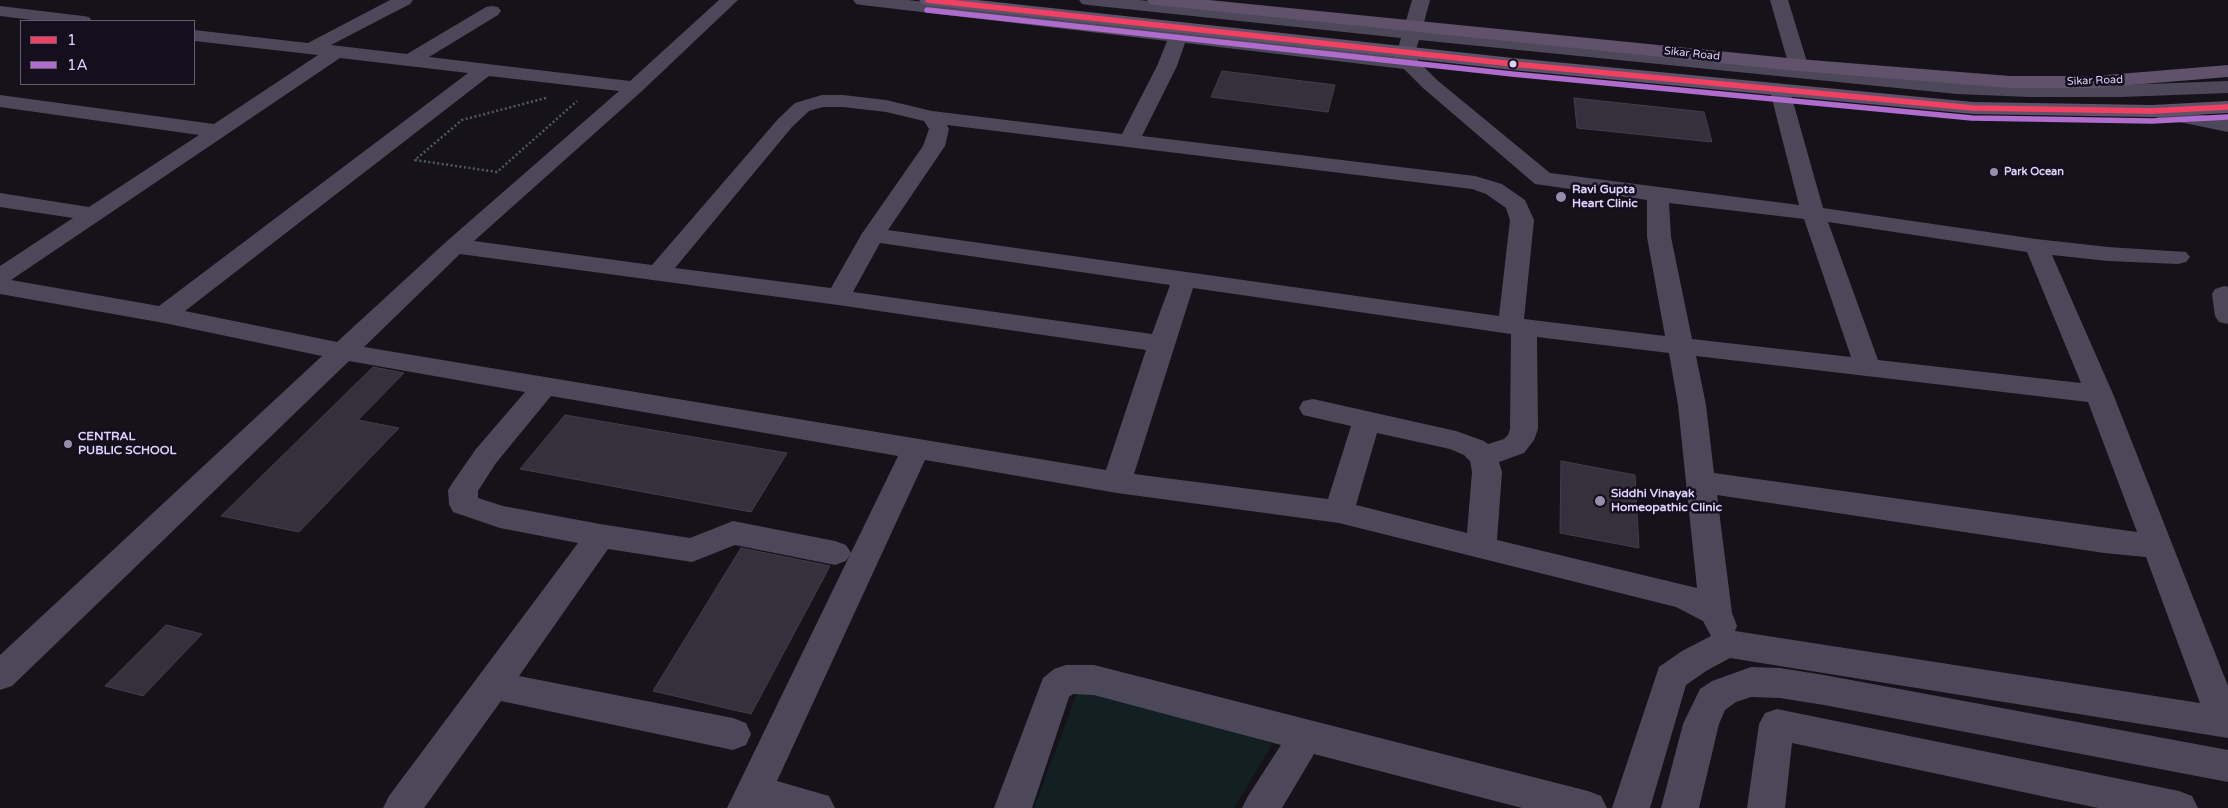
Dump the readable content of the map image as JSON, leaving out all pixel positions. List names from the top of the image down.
{
  "streets": {
    "main road": ["Sikar Road"]
  },
  "places": [
    "Park Ocean",
    "Ravi Gupta Heart Clinic",
    "CENTRAL PUBLIC SCHOOL",
    "Siddhi Vinayak Homeopathic Clinic"
  ],
  "lines": ["transit line 1", "transit line 1A"],
  "legend": ["1", "1A"]
}
